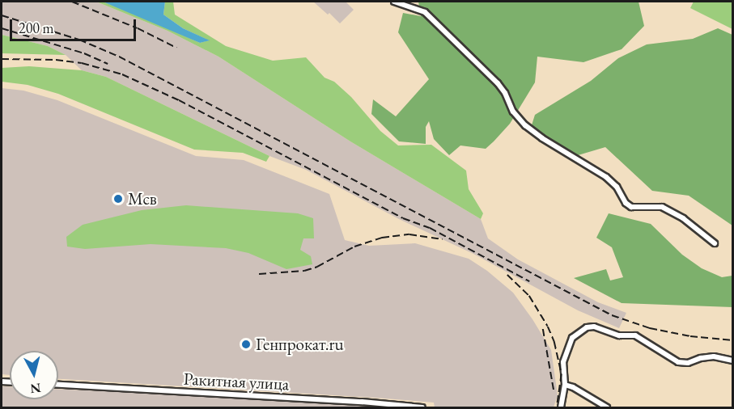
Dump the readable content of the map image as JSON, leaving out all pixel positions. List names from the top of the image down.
{
  "streets": {
    "street": ["Ракитная улица"]
  },
  "places": ["Мсв", "Генпрокат.ru"],
  "scale_bar": "200 m",
  "north": "bottom"
}
